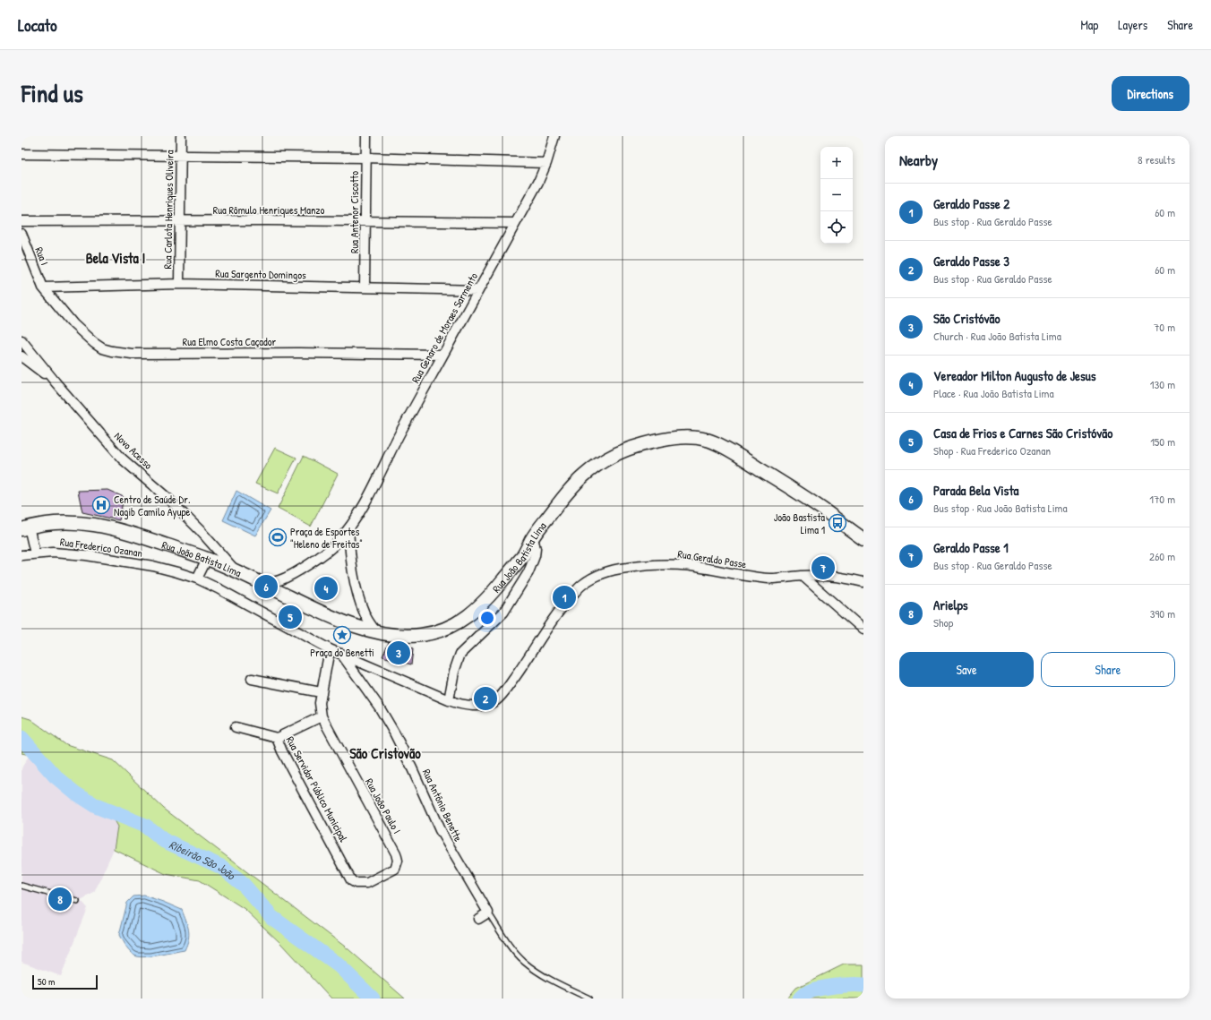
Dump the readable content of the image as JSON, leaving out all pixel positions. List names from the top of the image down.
{
  "streets": {
    "street": [
      "Rua Carlota Henriques Oliveira",
      "Rua Rômulo Henriques Manzo",
      "Rua Antenor Ciscotto",
      "Rua I",
      "Rua Sargento Domingos",
      "Rua Genaro de Moraes Sarmento",
      "Rua Elmo Costa Caçador",
      "Novo Acesso",
      "Rua Frederico Ozanan",
      "Rua João Batista Lima",
      "Rua Geraldo Passe",
      "Rua Servidor Público Municipal",
      "Rua Antônio Benette",
      "Rua João Paulo I"
    ]
  },
  "crossings": [
    ["Rua Carlota Henriques Oliveira", "Rua Rômulo Henriques Manzo"],
    ["Rua Carlota Henriques Oliveira", "Rua Sargento Domingos"],
    ["Rua Rômulo Henriques Manzo", "Rua Antenor Ciscotto"],
    ["Rua Rômulo Henriques Manzo", "Rua Genaro de Moraes Sarmento"],
    ["Rua Antenor Ciscotto", "Rua Sargento Domingos"],
    ["Rua I", "Rua Sargento Domingos"],
    ["Rua I", "Rua Elmo Costa Caçador"],
    ["Rua Sargento Domingos", "Rua Genaro de Moraes Sarmento"],
    ["Rua Sargento Domingos", "Rua Elmo Costa Caçador"],
    ["Rua Genaro de Moraes Sarmento", "Rua Elmo Costa Caçador"],
    ["Rua Genaro de Moraes Sarmento", "Rua João Batista Lima"],
    ["Novo Acesso", "Rua João Batista Lima"],
    ["Rua Frederico Ozanan", "Rua Geraldo Passe"],
    ["Rua Frederico Ozanan", "Rua Antônio Benette"],
    ["Rua Frederico Ozanan", "Rua João Paulo I"],
    ["Rua Servidor Público Municipal", "Rua João Paulo I"]
  ],
  "districts": ["Bela Vista I", "São Cristovão"],
  "water": ["Ribeirão São João"],
  "places": {
    "hospital": ["Centro de Saúde Dr. Nagib Camilo Ayupe"],
    "bus stop": ["João Bastista Lima 1"],
    "sports": ["Praça de Esportes \"Heleno de Freitas\""],
    "place": ["Praça do Benetti"]
  },
  "scale_bar": "50 m",
  "page": {
    "header": "Locato",
    "nav": ["Map", "Layers", "Share"],
    "title": "Find us",
    "buttons": [
      "Directions",
      ["Save", "Share"]
    ],
    "heading": ["Nearby", "8 results"],
    "map_buttons": ["+", "−"],
    "list": [
      {
        "mark": "1",
        "name": "Geraldo Passe 2",
        "note": "Bus stop · Rua Geraldo Passe",
        "value": "60 m"
      },
      {
        "mark": "2",
        "name": "Geraldo Passe 3",
        "note": "Bus stop · Rua Geraldo Passe",
        "value": "60 m"
      },
      {
        "mark": "3",
        "name": "São Cristóvão",
        "note": "Church · Rua João Batista Lima",
        "value": "70 m"
      },
      {
        "mark": "4",
        "name": "Vereador Milton Augusto de Jesus",
        "note": "Place · Rua João Batista Lima",
        "value": "130 m"
      },
      {
        "mark": "5",
        "name": "Casa de Frios e Carnes São Cristóvão",
        "note": "Shop · Rua Frederico Ozanan",
        "value": "150 m"
      },
      {
        "mark": "6",
        "name": "Parada Bela Vista",
        "note": "Bus stop · Rua João Batista Lima",
        "value": "170 m"
      },
      {
        "mark": "7",
        "name": "Geraldo Passe 1",
        "note": "Bus stop · Rua Geraldo Passe",
        "value": "260 m"
      },
      {
        "mark": "8",
        "name": "Arielps",
        "note": "Shop",
        "value": "390 m"
      }
    ],
    "pins": [
      "7",
      "6",
      "4",
      "1",
      "5",
      "3",
      "2",
      "8"
    ],
    "scale": "50 m"
  }
}
